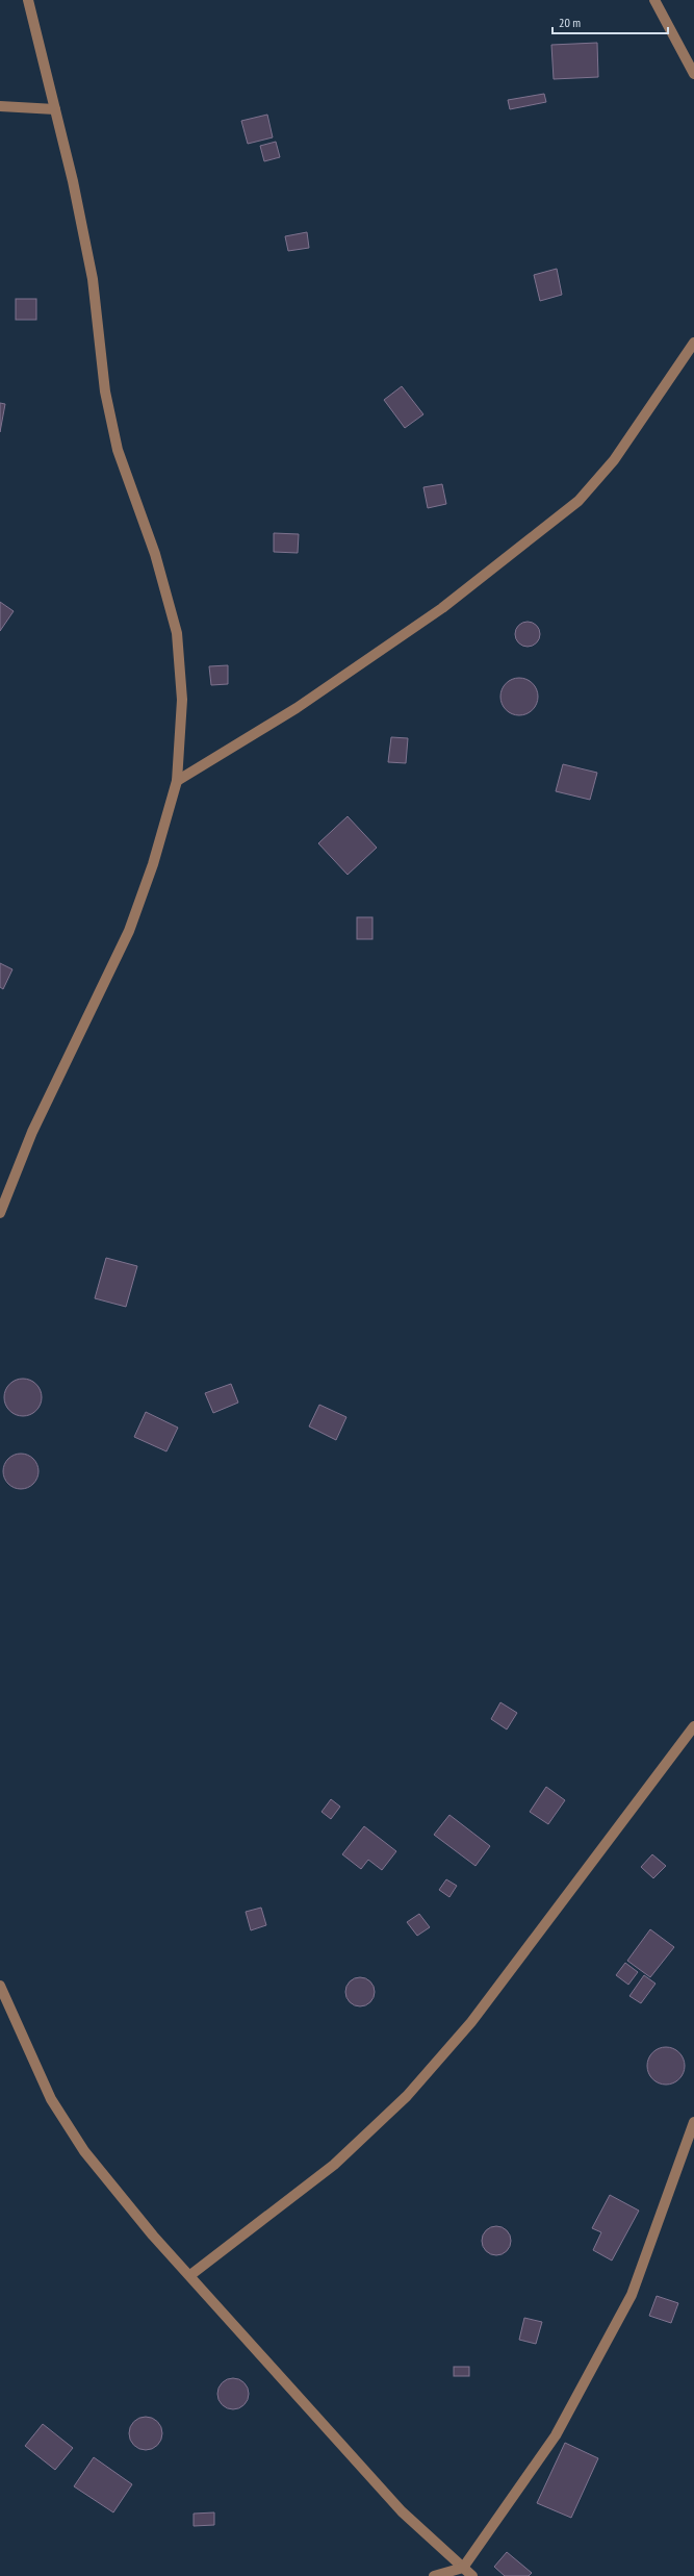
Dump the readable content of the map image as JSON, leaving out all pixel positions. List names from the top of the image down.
{
  "scale_bar": "20 m"
}
